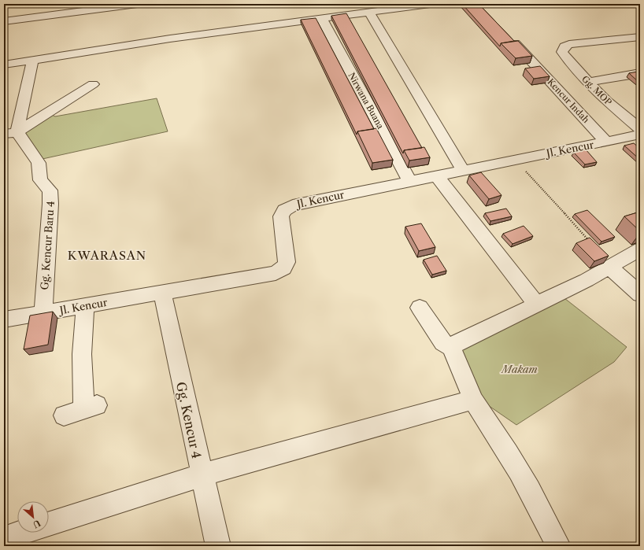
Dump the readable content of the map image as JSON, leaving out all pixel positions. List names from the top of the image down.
{
  "streets": {
    "street": [
      "Gg. MOP",
      "Nirwana Buana",
      "Kencur Indah",
      "Jl. Kencur",
      "Gg. Kencur Baru 4",
      "Gg. Kencur 4"
    ]
  },
  "crossings": [
    ["Nirwana Buana", "Jl. Kencur"],
    ["Kencur Indah", "Jl. Kencur"],
    ["Jl. Kencur", "Gg. Kencur Baru 4"],
    ["Jl. Kencur", "Gg. Kencur 4"]
  ],
  "districts": ["KWARASAN"],
  "parks": ["Makam"],
  "north": "bottom right"
}
